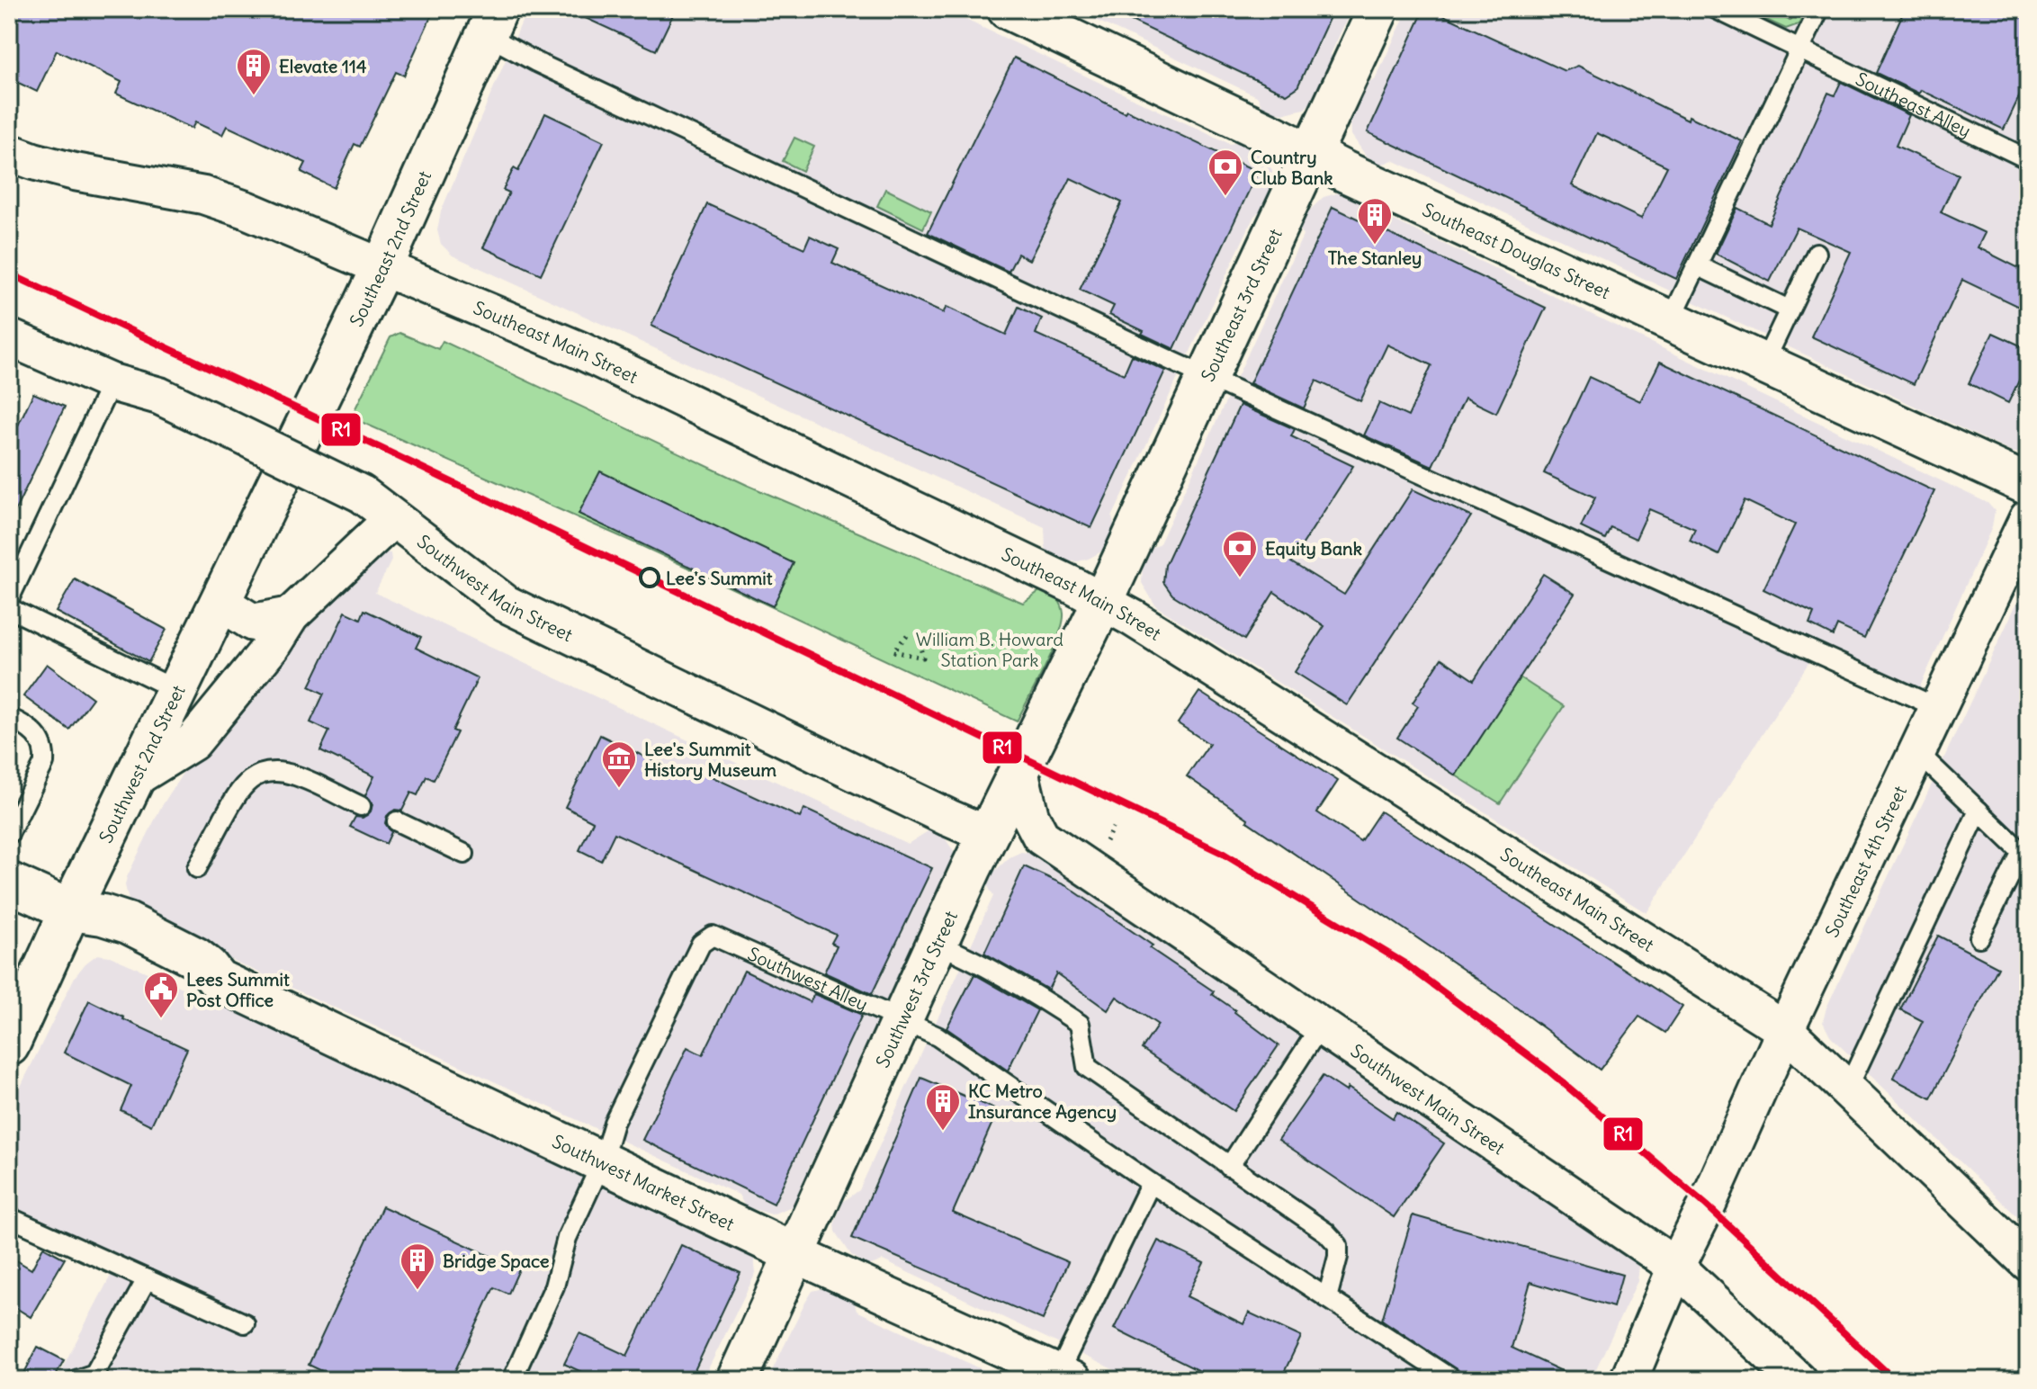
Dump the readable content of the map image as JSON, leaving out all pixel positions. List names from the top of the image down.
{
  "streets": {
    "street": [
      "Southeast 2nd Street",
      "Southeast Douglas Street",
      "Southeast 3rd Street",
      "Southeast Main Street",
      "Southwest Main Street",
      "Southwest 2nd Street",
      "Southeast 4th Street",
      "Southwest 3rd Street",
      "Southwest Market Street"
    ],
    "lane": ["Southeast Alley", "Southwest Alley"]
  },
  "crossings": [
    ["Southeast 2nd Street", "Southeast Main Street"],
    ["Southeast 2nd Street", "Southwest 2nd Street"],
    ["Southeast Douglas Street", "Southeast 3rd Street"],
    ["Southeast 3rd Street", "Southeast Main Street"],
    ["Southeast 3rd Street", "Southwest 3rd Street"],
    ["Southeast Main Street", "Southeast 4th Street"],
    ["Southeast Main Street", "Southwest 3rd Street"],
    ["Southwest Main Street", "Southeast 4th Street"],
    ["Southwest Main Street", "Southwest 3rd Street"],
    ["Southwest 2nd Street", "Southwest Market Street"],
    ["Southwest Alley", "Southwest 3rd Street"],
    ["Southwest Alley", "Southwest Market Street"],
    ["Southwest 3rd Street", "Southwest Market Street"]
  ],
  "parks": ["William B. Howard Station Park"],
  "places": {
    "building": [
      "Elevate 114",
      "The Stanley",
      "KC Metro Insurance Agency",
      "Bridge Space"
    ],
    "bank": ["Country Club Bank", "Equity Bank"],
    "other": ["Lee's Summit"],
    "museum": ["Lee's Summit History Museum"],
    "public building": ["Lees Summit Post Office"]
  },
  "lines": ["transit line R1"]
}
